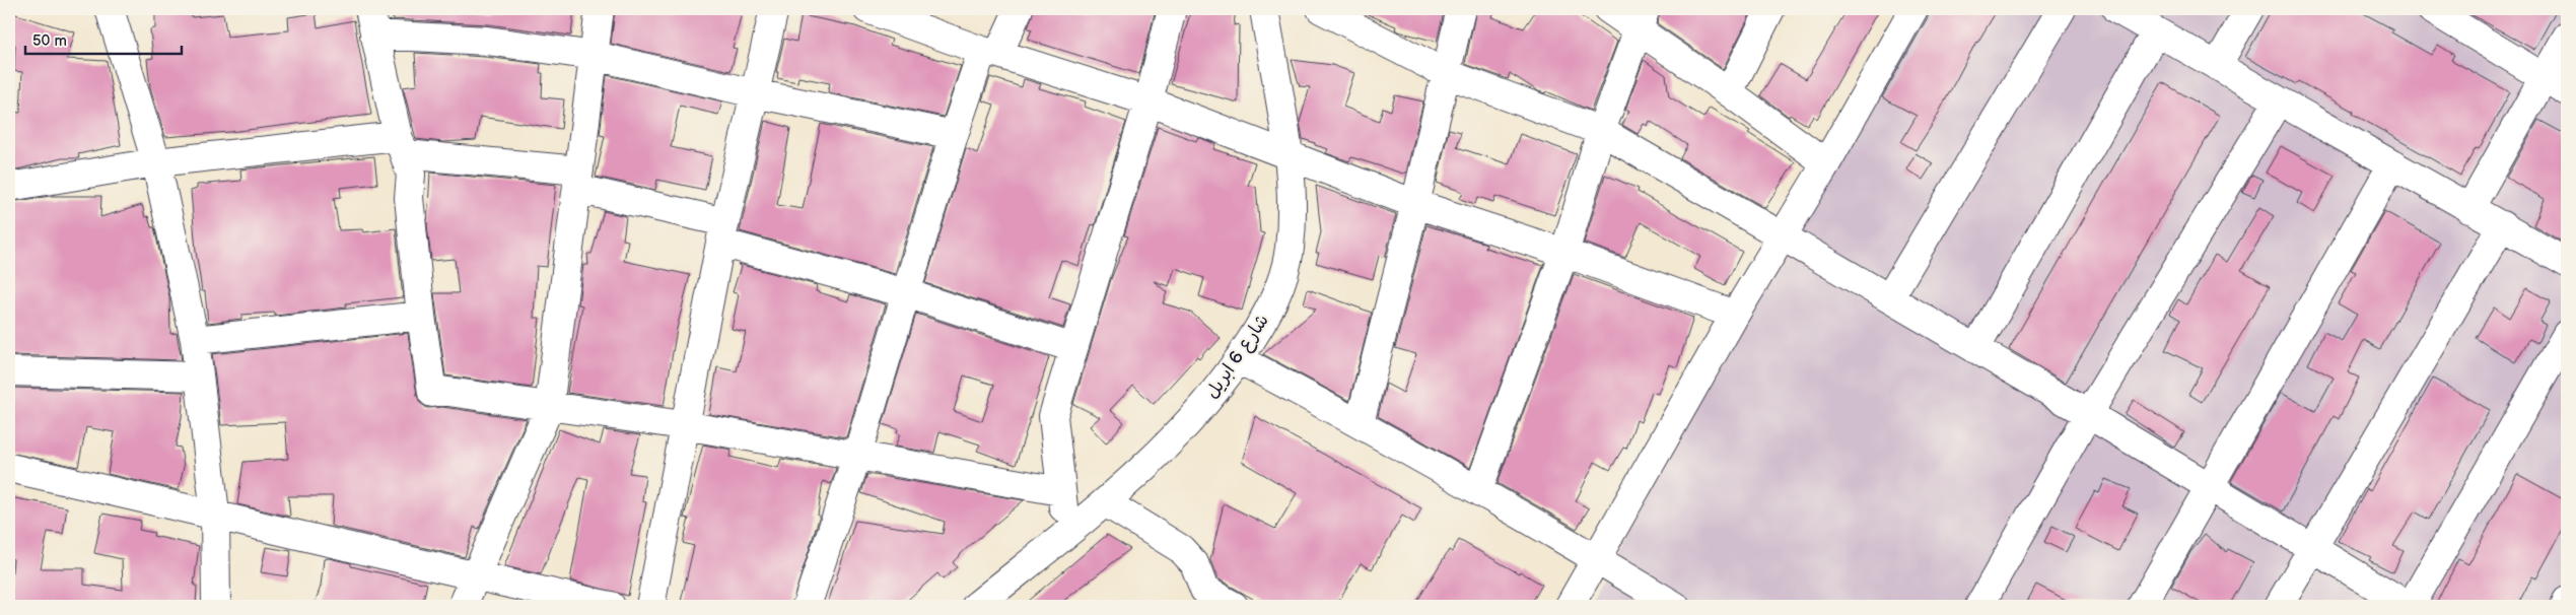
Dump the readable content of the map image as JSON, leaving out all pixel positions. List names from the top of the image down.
{
  "streets": {
    "street": ["شارع 6 ابريل"]
  },
  "scale_bar": "50 m"
}
